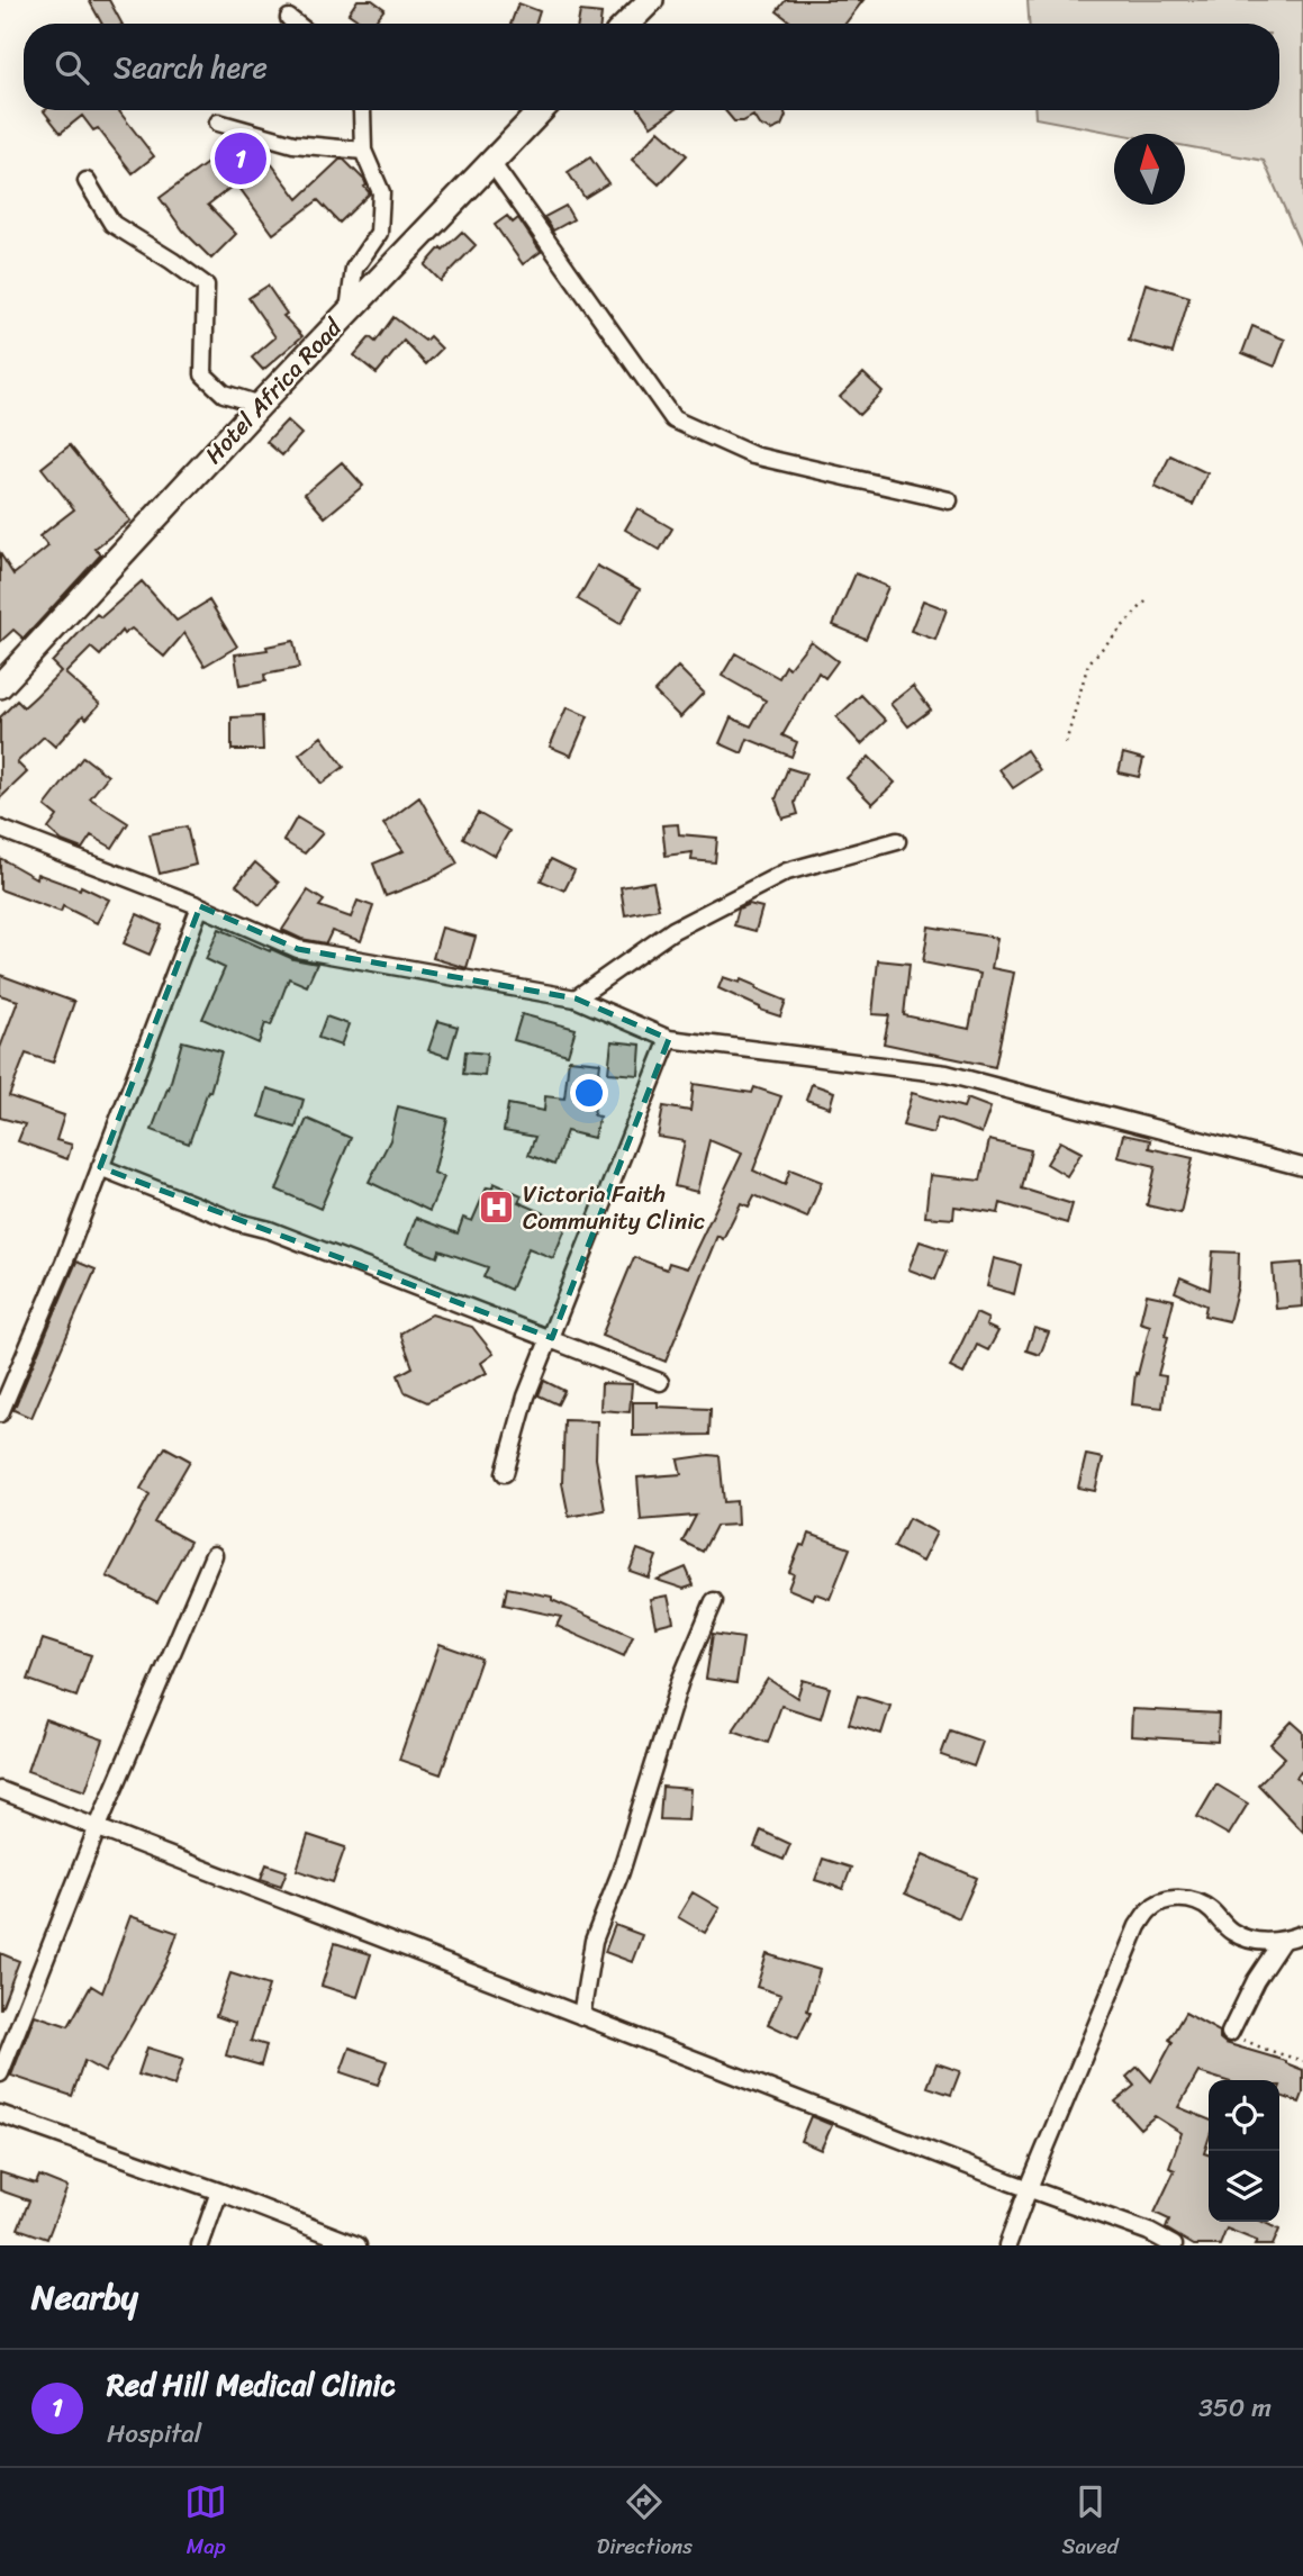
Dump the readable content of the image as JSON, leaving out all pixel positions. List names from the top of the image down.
{
  "streets": {
    "street": ["Hotel Africa Road"]
  },
  "places": {
    "hospital": ["Victoria Faith Community Clinic"]
  },
  "north": "top",
  "page": {
    "search": "Search here",
    "pins": "1",
    "heading": "Nearby",
    "list": [
      {
        "mark": "1",
        "name": "Red Hill Medical Clinic",
        "note": "Hospital",
        "value": "350 m"
      }
    ],
    "nav": ["Map", "Directions", "Saved"]
  }
}
